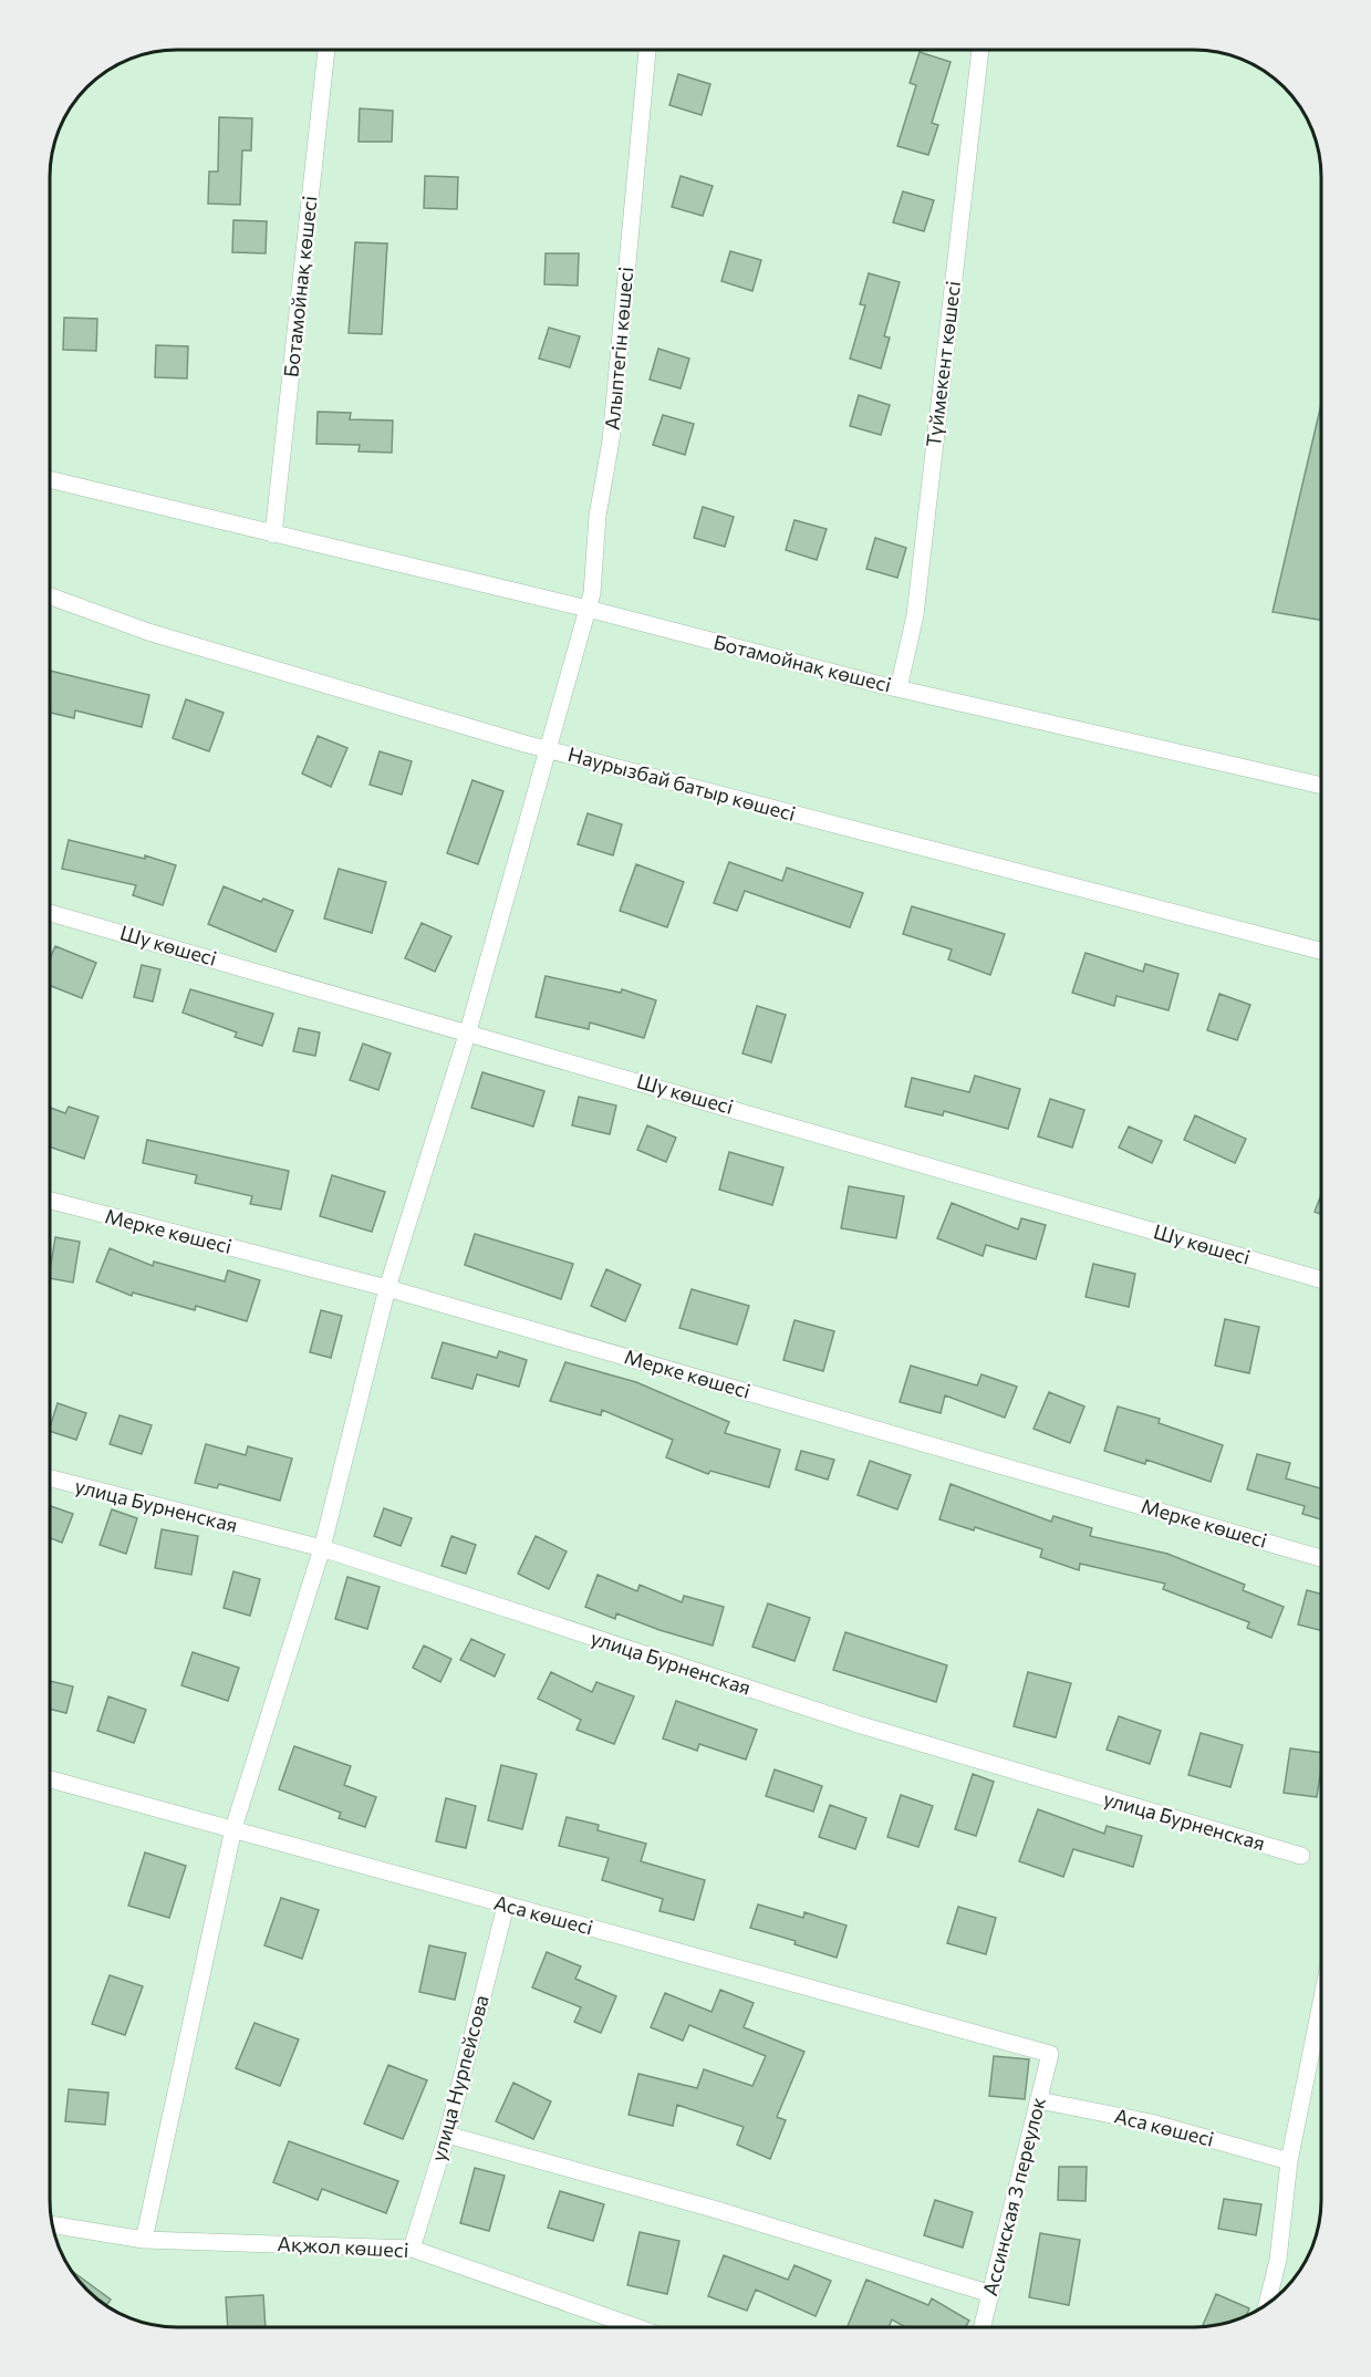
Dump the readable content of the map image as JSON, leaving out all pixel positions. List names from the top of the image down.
{
  "streets": {
    "street": [
      "Ботамойнақ көшесі",
      "Алыптегін көшесі",
      "Түймекент көшесі",
      "Наурызбай батыр көшесі",
      "Шу көшесі",
      "Мерке көшесі",
      "улица Бурненская",
      "Аса көшесі",
      "улица Нурпейсова",
      "Ассинская 3 переулок",
      "Ақжол көшесі"
    ]
  },
  "crossings": [
    ["Ботамойнақ көшесі", "Алыптегін көшесі"],
    ["Ботамойнақ көшесі", "Түймекент көшесі"],
    ["Алыптегін көшесі", "Наурызбай батыр көшесі"],
    ["Алыптегін көшесі", "Шу көшесі"],
    ["Алыптегін көшесі", "Мерке көшесі"],
    ["Алыптегін көшесі", "улица Бурненская"],
    ["Алыптегін көшесі", "Аса көшесі"],
    ["Алыптегін көшесі", "Ақжол көшесі"],
    ["Аса көшесі", "улица Нурпейсова"],
    ["Аса көшесі", "Ассинская 3 переулок"],
    ["улица Нурпейсова", "Ақжол көшесі"]
  ]
}
